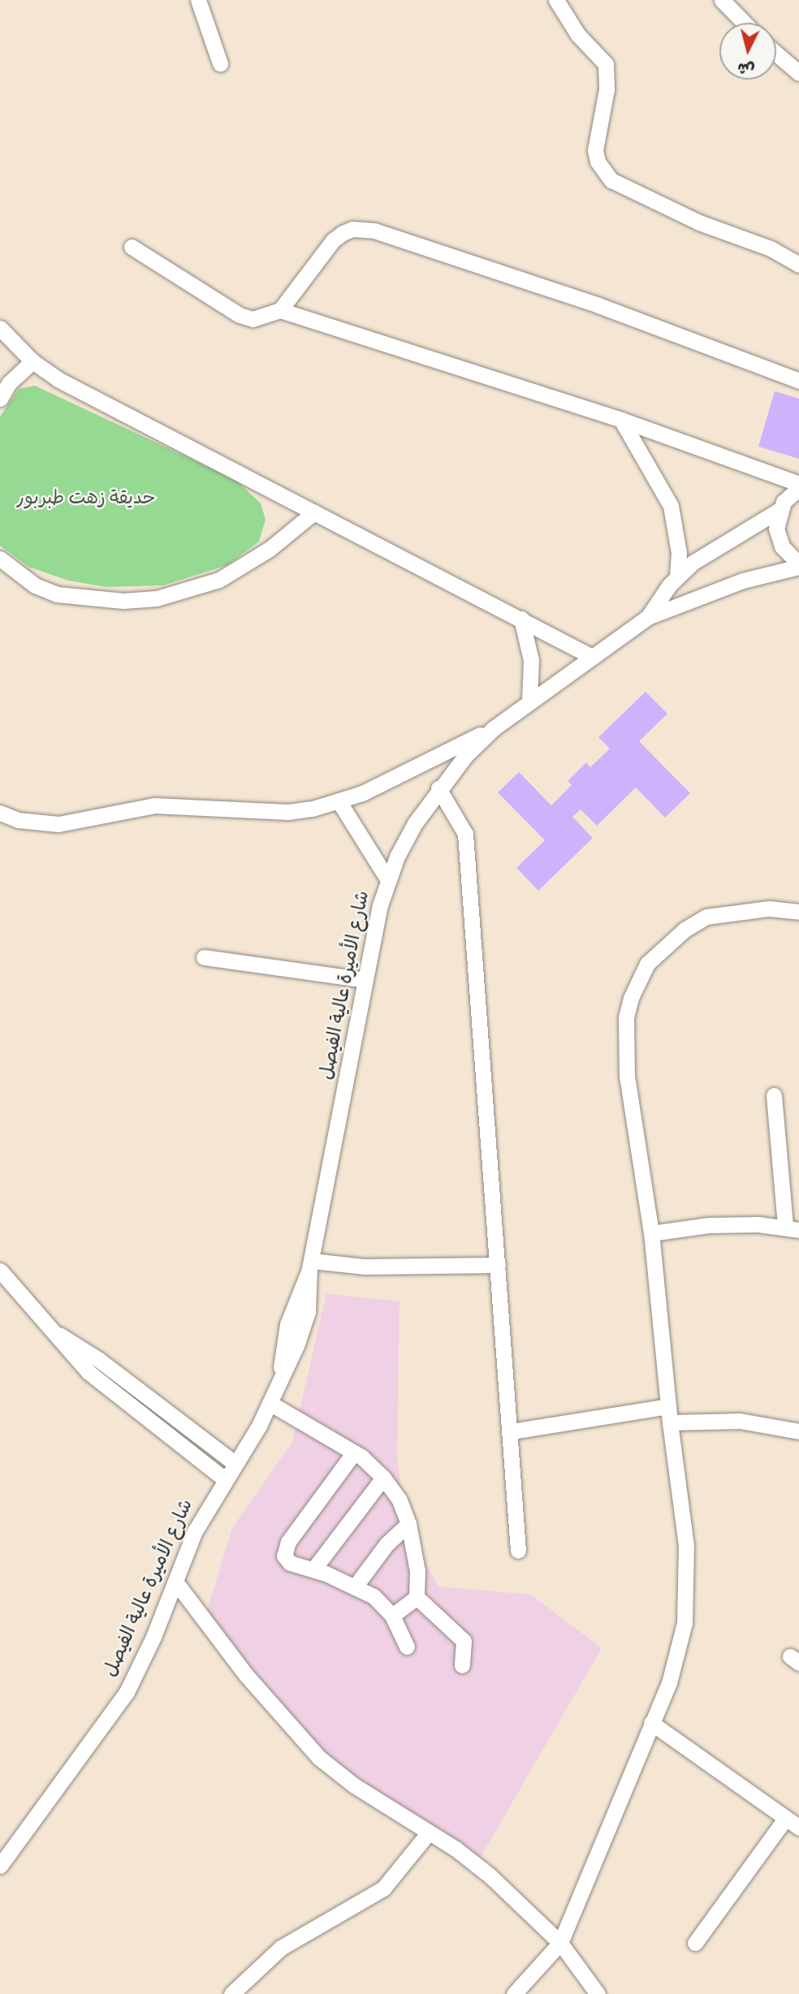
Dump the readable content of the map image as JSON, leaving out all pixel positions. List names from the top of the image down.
{
  "streets": {
    "street": ["شارع الأميرة عالية الفيصل"]
  },
  "parks": ["حديقة زهت طبربور"],
  "north": "bottom"
}
